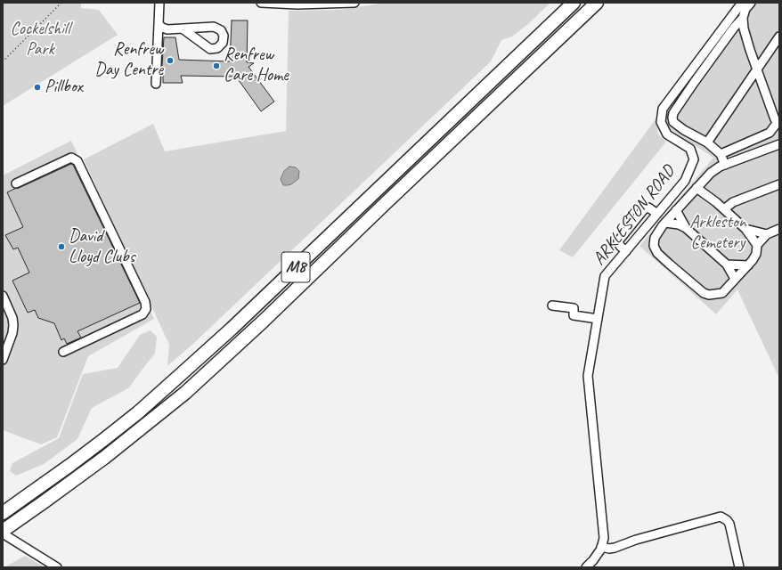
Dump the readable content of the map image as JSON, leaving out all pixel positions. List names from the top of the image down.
{
  "streets": {
    "highway": ["M8"],
    "street": ["ARKLESTON ROAD"]
  },
  "parks": ["Cockelshill Park", "Arkleston Cemetery"],
  "places": [
    "Renfrew Day Centre",
    "Renfrew Care Home",
    "Pillbox",
    "David Lloyd Clubs"
  ]
}
